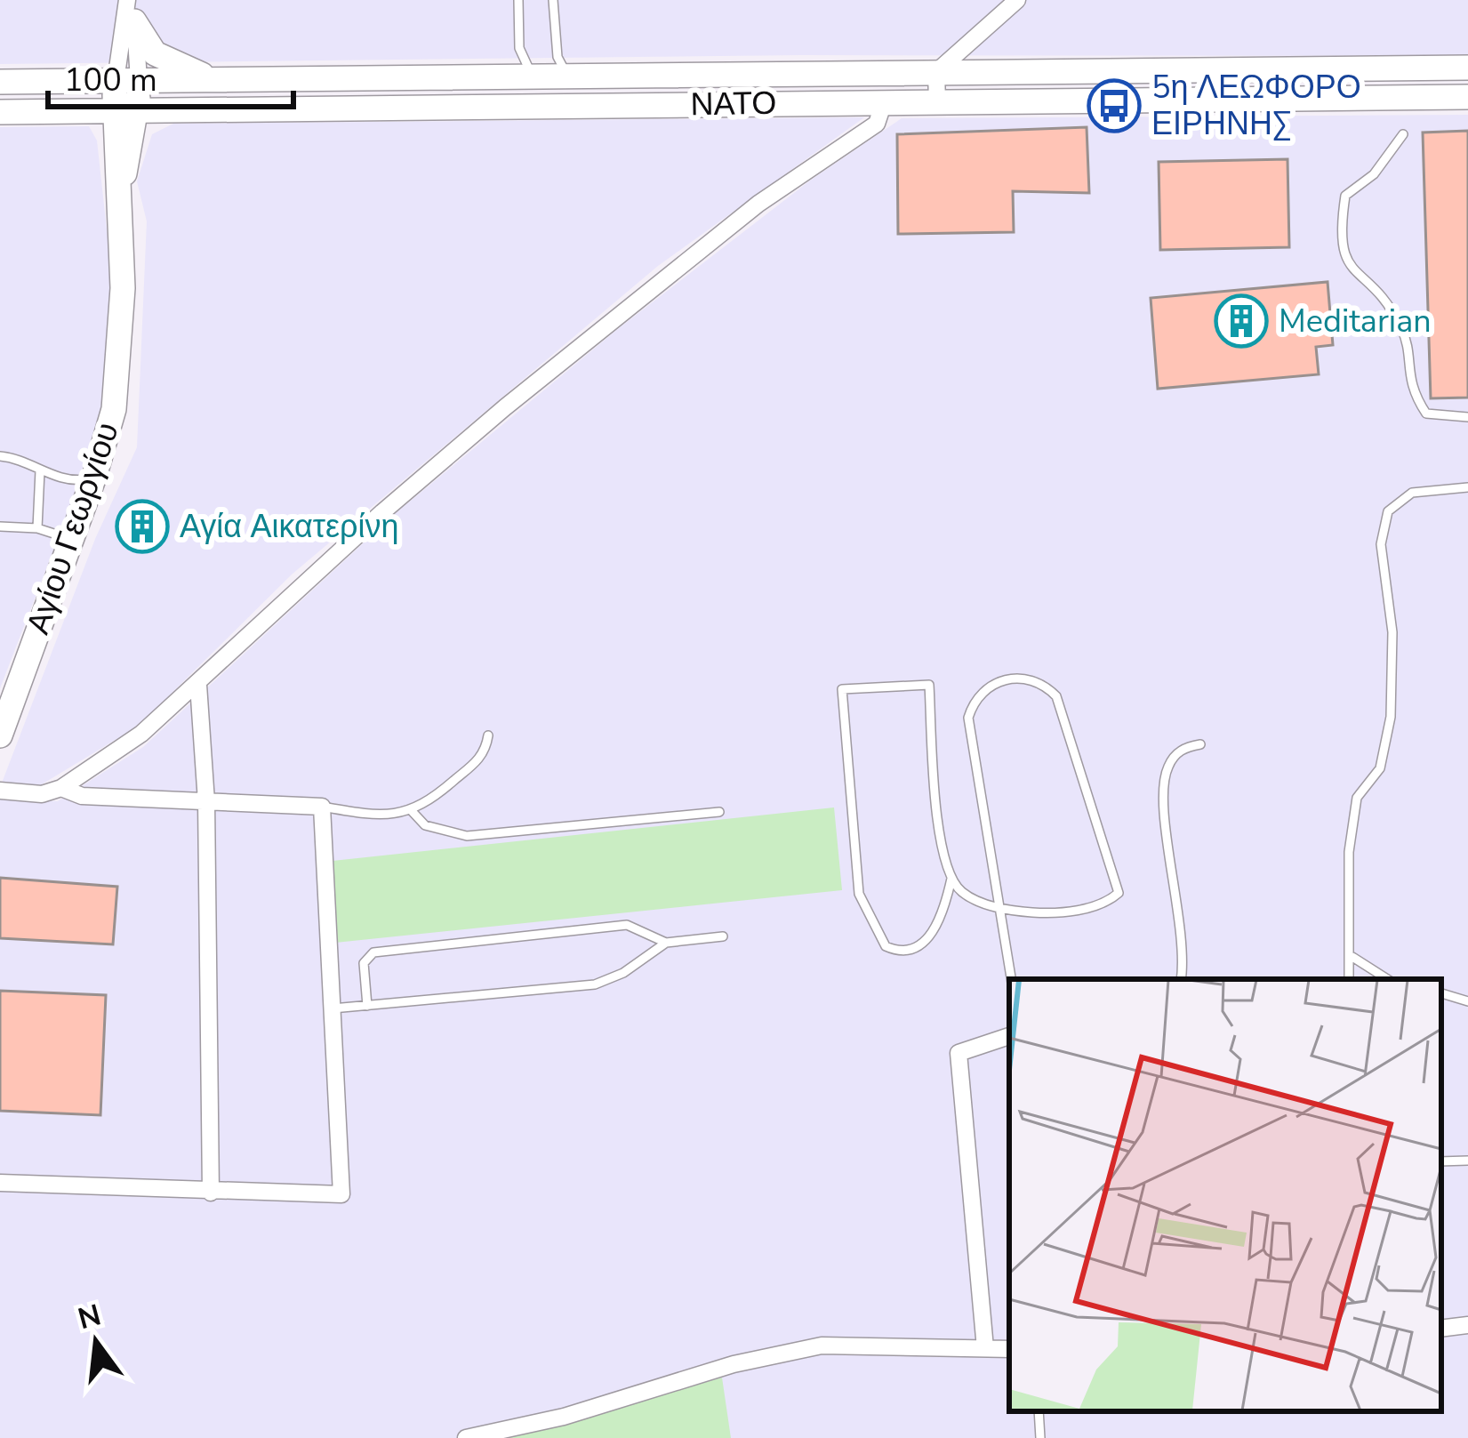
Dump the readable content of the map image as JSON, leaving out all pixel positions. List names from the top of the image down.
{
  "streets": {
    "main road": ["ΝΑΤΟ", "Αγίου Γεωργίου"]
  },
  "crossings": [
    ["ΝΑΤΟ", "Αγίου Γεωργίου"]
  ],
  "places": {
    "bus stop": ["5η ΛΕΩΦΟΡΟ ΕΙΡΗΝΗΣ"],
    "building": ["Meditarian", "Αγία Αικατερίνη"]
  },
  "scale_bar": "100 m",
  "north": "top"
}
